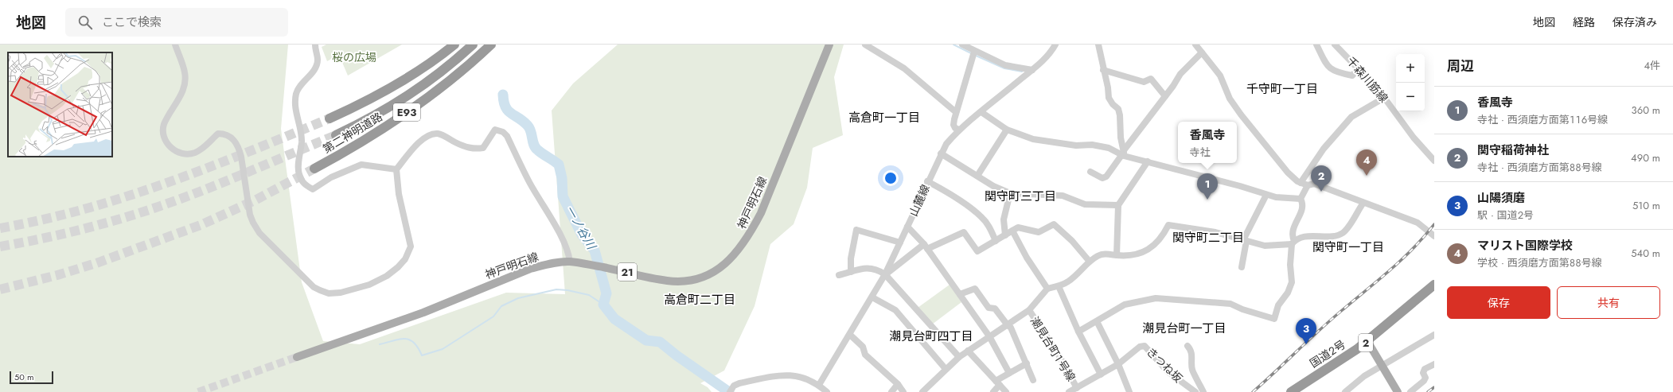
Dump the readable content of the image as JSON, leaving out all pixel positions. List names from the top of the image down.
{
  "streets": {
    "highway": [
      "E93",
      "第二神明道路",
      "2",
      "国道2号"
    ],
    "main road": ["神戸明石線", "21"],
    "street": [
      "千森川筋線",
      "山麓線",
      "潮見台町１号線",
      "きつね坂"
    ]
  },
  "districts": [
    "千守町一丁目",
    "高倉町一丁目",
    "関守町三丁目",
    "関守町二丁目",
    "関守町一丁目",
    "高倉町二丁目",
    "潮見台町一丁目",
    "潮見台町四丁目"
  ],
  "water": ["一ノ谷川"],
  "parks": ["桜の広場"],
  "scale_bar": "50 m",
  "page": {
    "header": "地図",
    "search": "ここで検索",
    "nav": ["地図", "経路", "保存済み"],
    "heading": ["周辺", "4件"],
    "map_buttons": ["+", "−"],
    "list": [
      {
        "mark": "1",
        "name": "香風寺",
        "note": "寺社 · 西須磨方面第１１６号線",
        "value": "360 m"
      },
      {
        "mark": "2",
        "name": "関守稲荷神社",
        "note": "寺社 · 西須磨方面第８８号線",
        "value": "490 m"
      },
      {
        "mark": "3",
        "name": "山陽須磨",
        "note": "駅 · 国道2号",
        "value": "510 m"
      },
      {
        "mark": "4",
        "name": "マリスト国際学校",
        "note": "学校 · 西須磨方面第８８号線",
        "value": "540 m"
      }
    ],
    "popup": ["香風寺", "寺社"],
    "pins": [
      "4",
      "2",
      "1",
      "3"
    ],
    "buttons": ["保存", "共有"],
    "scale": "50 m"
  }
}
